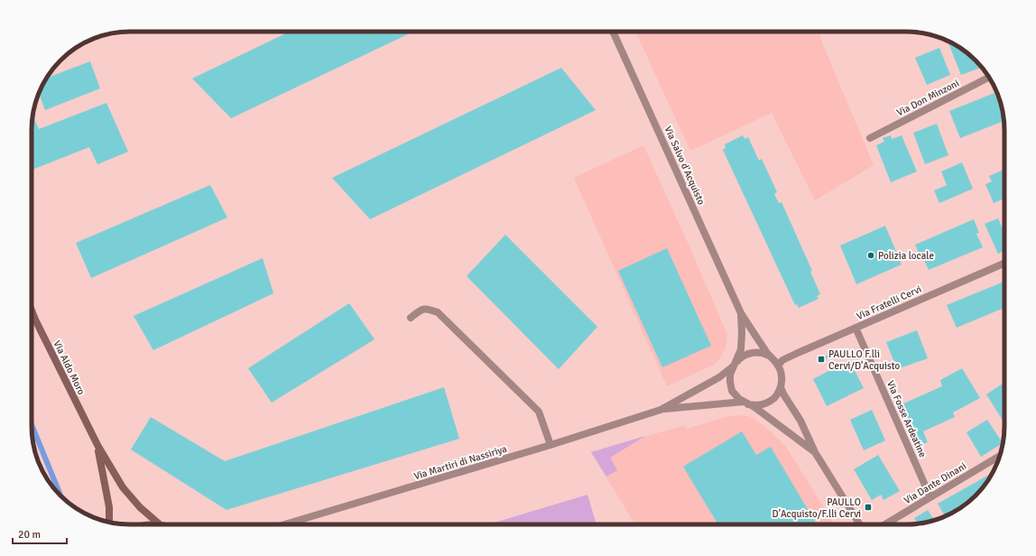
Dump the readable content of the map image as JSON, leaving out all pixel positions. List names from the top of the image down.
{
  "streets": {
    "street": [
      "Via Don Minzoni",
      "Via Salvo d'Acquisto",
      "Via Fratelli Cervi",
      "Via Aldo Moro",
      "Via Fosse Ardeatine",
      "Via Martiri di Nassiriya",
      "Via Dante Dinani"
    ]
  },
  "crossings": [
    ["Via Fratelli Cervi", "Via Fosse Ardeatine"],
    ["Via Fratelli Cervi", "Via Martiri di Nassiriya"],
    ["Via Fosse Ardeatine", "Via Dante Dinani"]
  ],
  "places": {
    "other": ["Polizia locale"],
    "transit": ["PAULLO F.lli Cervi/D'Acquisto", "PAULLO D'Acquisto/F.lli Cervi"]
  },
  "scale_bar": "20 m"
}
